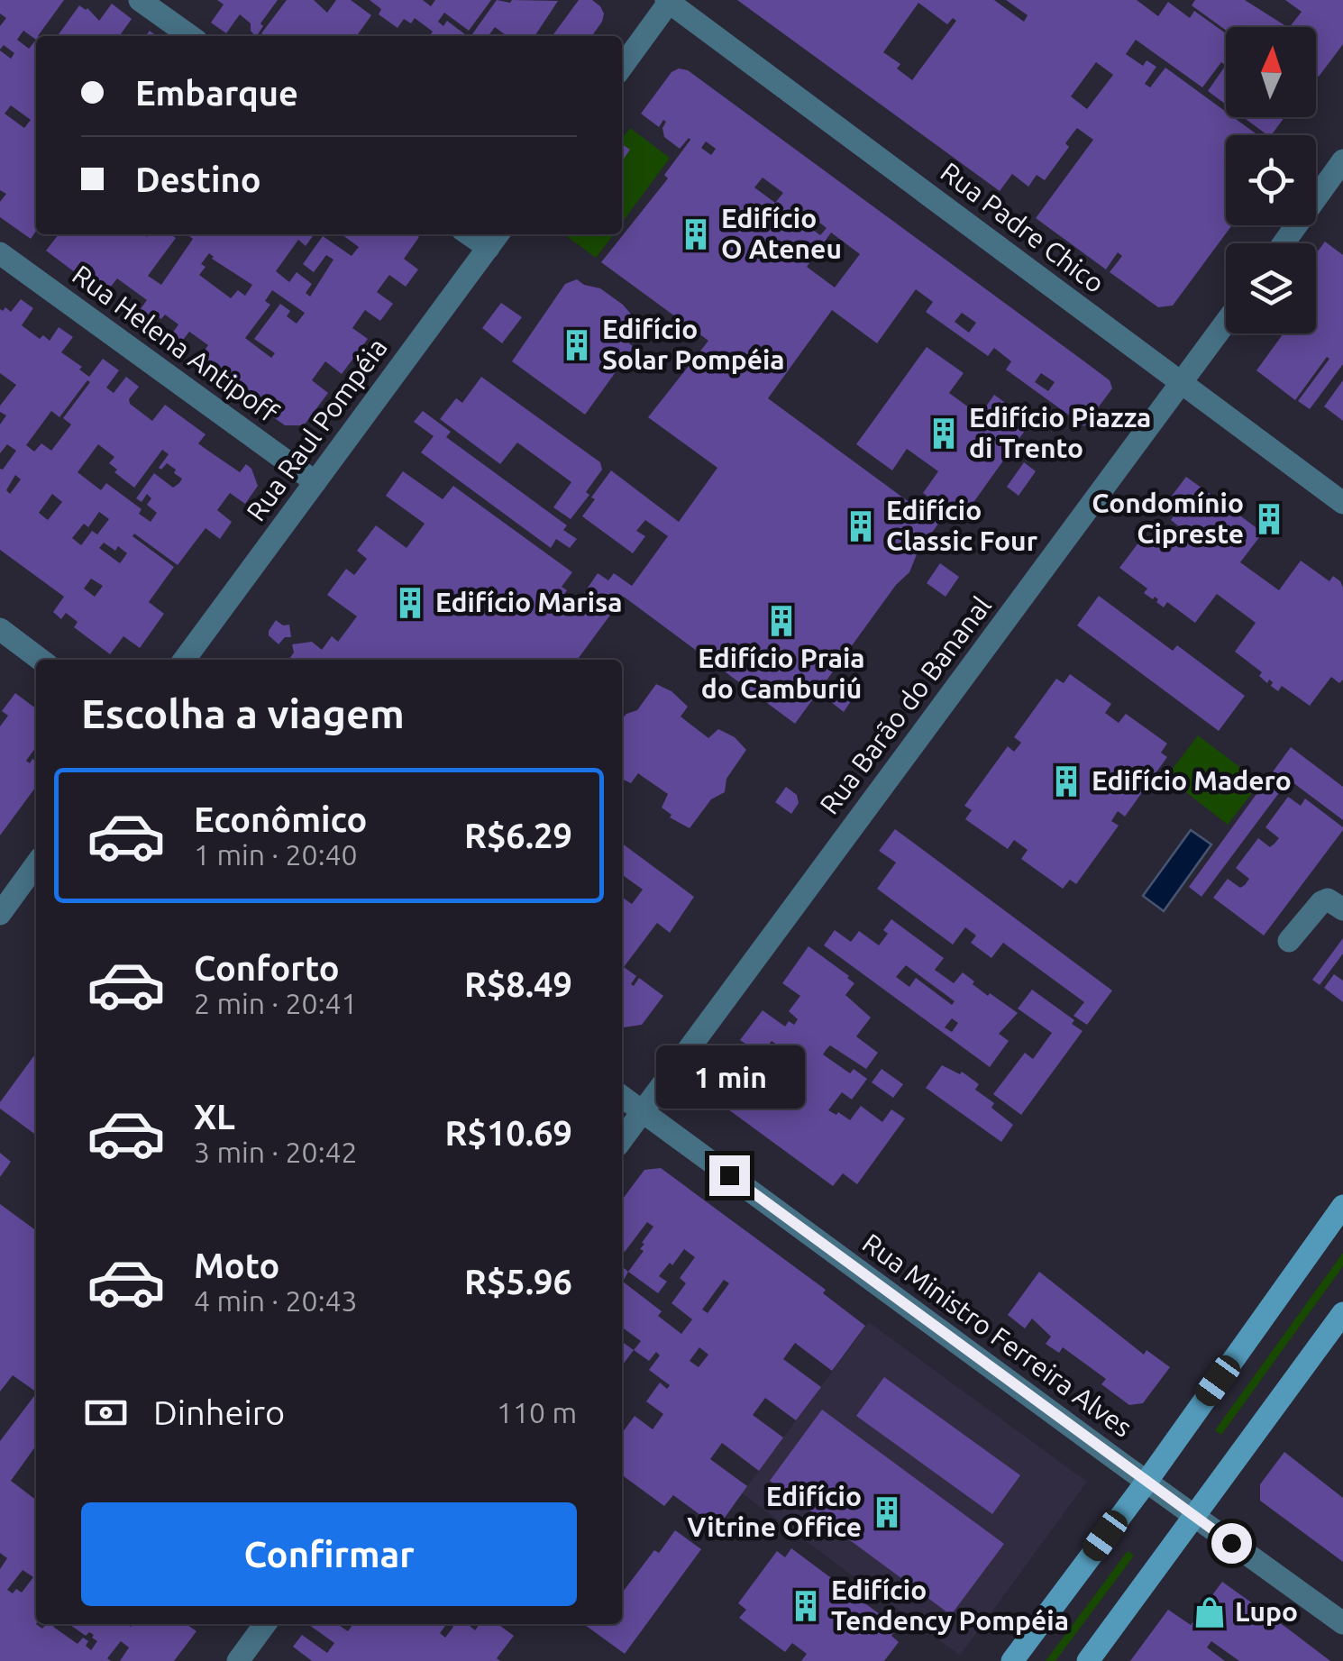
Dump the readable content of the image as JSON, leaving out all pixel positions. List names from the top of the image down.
{
  "streets": {
    "street": [
      "Rua Padre Chico",
      "Rua Helena Antipoff",
      "Rua Raul Pompéia",
      "Rua Barão do Bananal",
      "Rua Ministro Ferreira Alves"
    ]
  },
  "crossings": [
    ["Rua Padre Chico", "Rua Barão do Bananal"],
    ["Rua Helena Antipoff", "Rua Raul Pompéia"],
    ["Rua Barão do Bananal", "Rua Ministro Ferreira Alves"]
  ],
  "places": {
    "building": [
      "Edifício O Ateneu",
      "Edifício Solar Pompéia",
      "Edifício Piazza di Trento",
      "Condomínio Cipreste",
      "Edifício Classic Four",
      "Edifício Marisa",
      "Edifício Praia do Camburiú",
      "Edifício Madero",
      "Edifício Vitrine Office",
      "Edifício Tendency Pompéia"
    ],
    "shop": ["Lupo"]
  },
  "north": "top",
  "page": {
    "banner": ["Embarque", "Destino"],
    "heading": "Escolha a viagem",
    "list": [
      {
        "name": "Econômico",
        "note": "1 min · 20:40",
        "value": "R$6.29"
      },
      {
        "name": "Conforto",
        "note": "2 min · 20:41",
        "value": "R$8.49"
      },
      {
        "name": "XL",
        "note": "3 min · 20:42",
        "value": "R$10.69"
      },
      {
        "name": "Moto",
        "note": "4 min · 20:43",
        "value": "R$5.96"
      }
    ],
    "bubble": "1 min",
    "pay": ["Dinheiro", "110 m"],
    "buttons": "Confirmar"
  }
}
